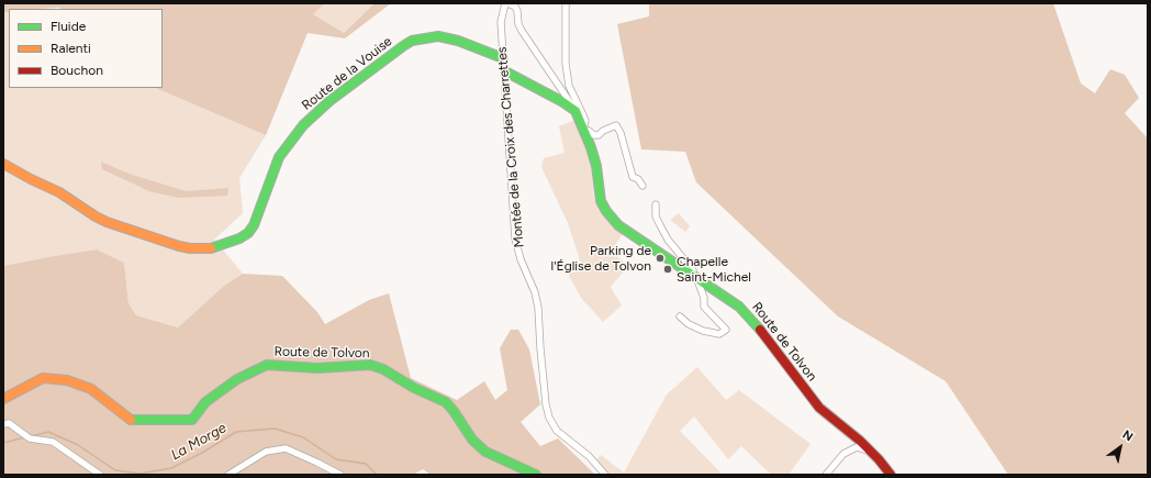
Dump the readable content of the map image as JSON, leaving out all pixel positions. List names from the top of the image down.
{
  "streets": {
    "street": ["Route de la Vouise", "Montée de la Croix des Charrettes", "Route de Tolvon"]
  },
  "crossings": [
    ["Route de la Vouise", "Montée de la Croix des Charrettes"]
  ],
  "water": ["La Morge"],
  "places": ["Parking de l'Église de Tolvon", "Chapelle Saint-Michel"],
  "legend": ["Fluide", "Ralenti", "Bouchon"],
  "north": "top right"
}
